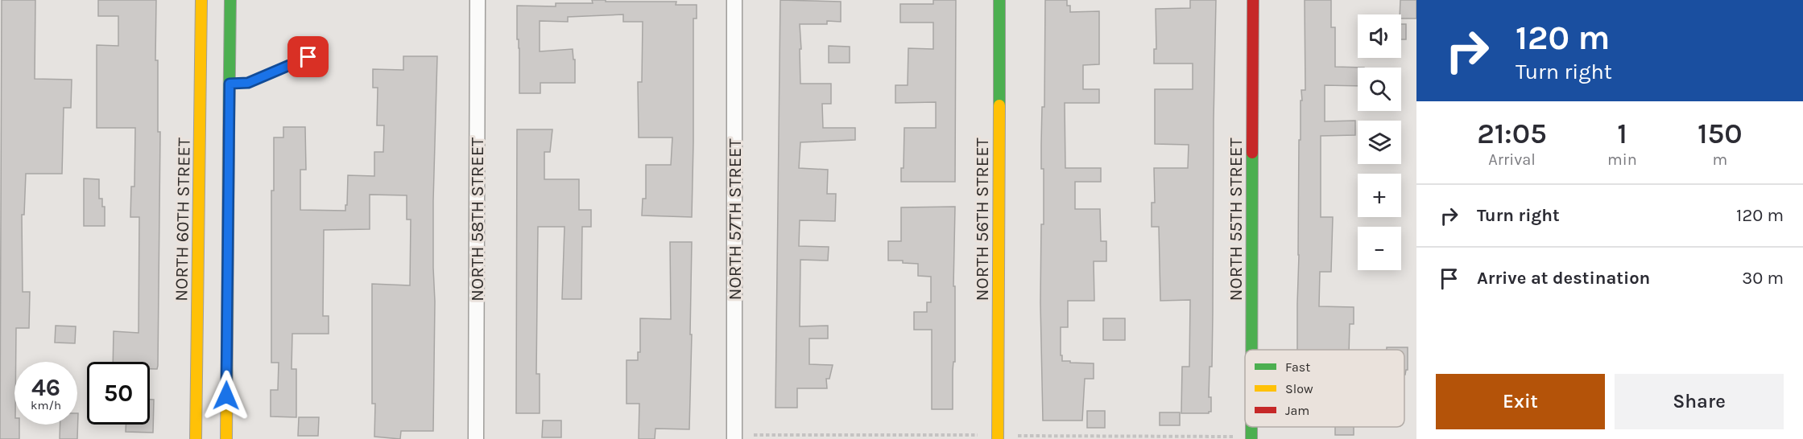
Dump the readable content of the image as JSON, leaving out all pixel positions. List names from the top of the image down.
{
  "streets": {
    "main road": ["NORTH 60TH STREET", "NORTH 56TH STREET", "NORTH 55TH STREET"],
    "street": ["NORTH 58TH STREET", "NORTH 57TH STREET"]
  },
  "legend": ["Fast", "Slow", "Jam"],
  "page": {
    "turn": ["120 m", "Turn right"],
    "map_buttons": ["+", "−"],
    "eta": [
      "21:05",
      "Arrival",
      "1",
      "min",
      "150",
      "m"
    ],
    "list": [
      {
        "name": "Turn right",
        "value": "120 m"
      },
      {
        "name": "Arrive at destination",
        "value": "30 m"
      }
    ],
    "speed": "46 km/h",
    "limit": "50",
    "buttons": ["Exit", "Share"]
  }
}
